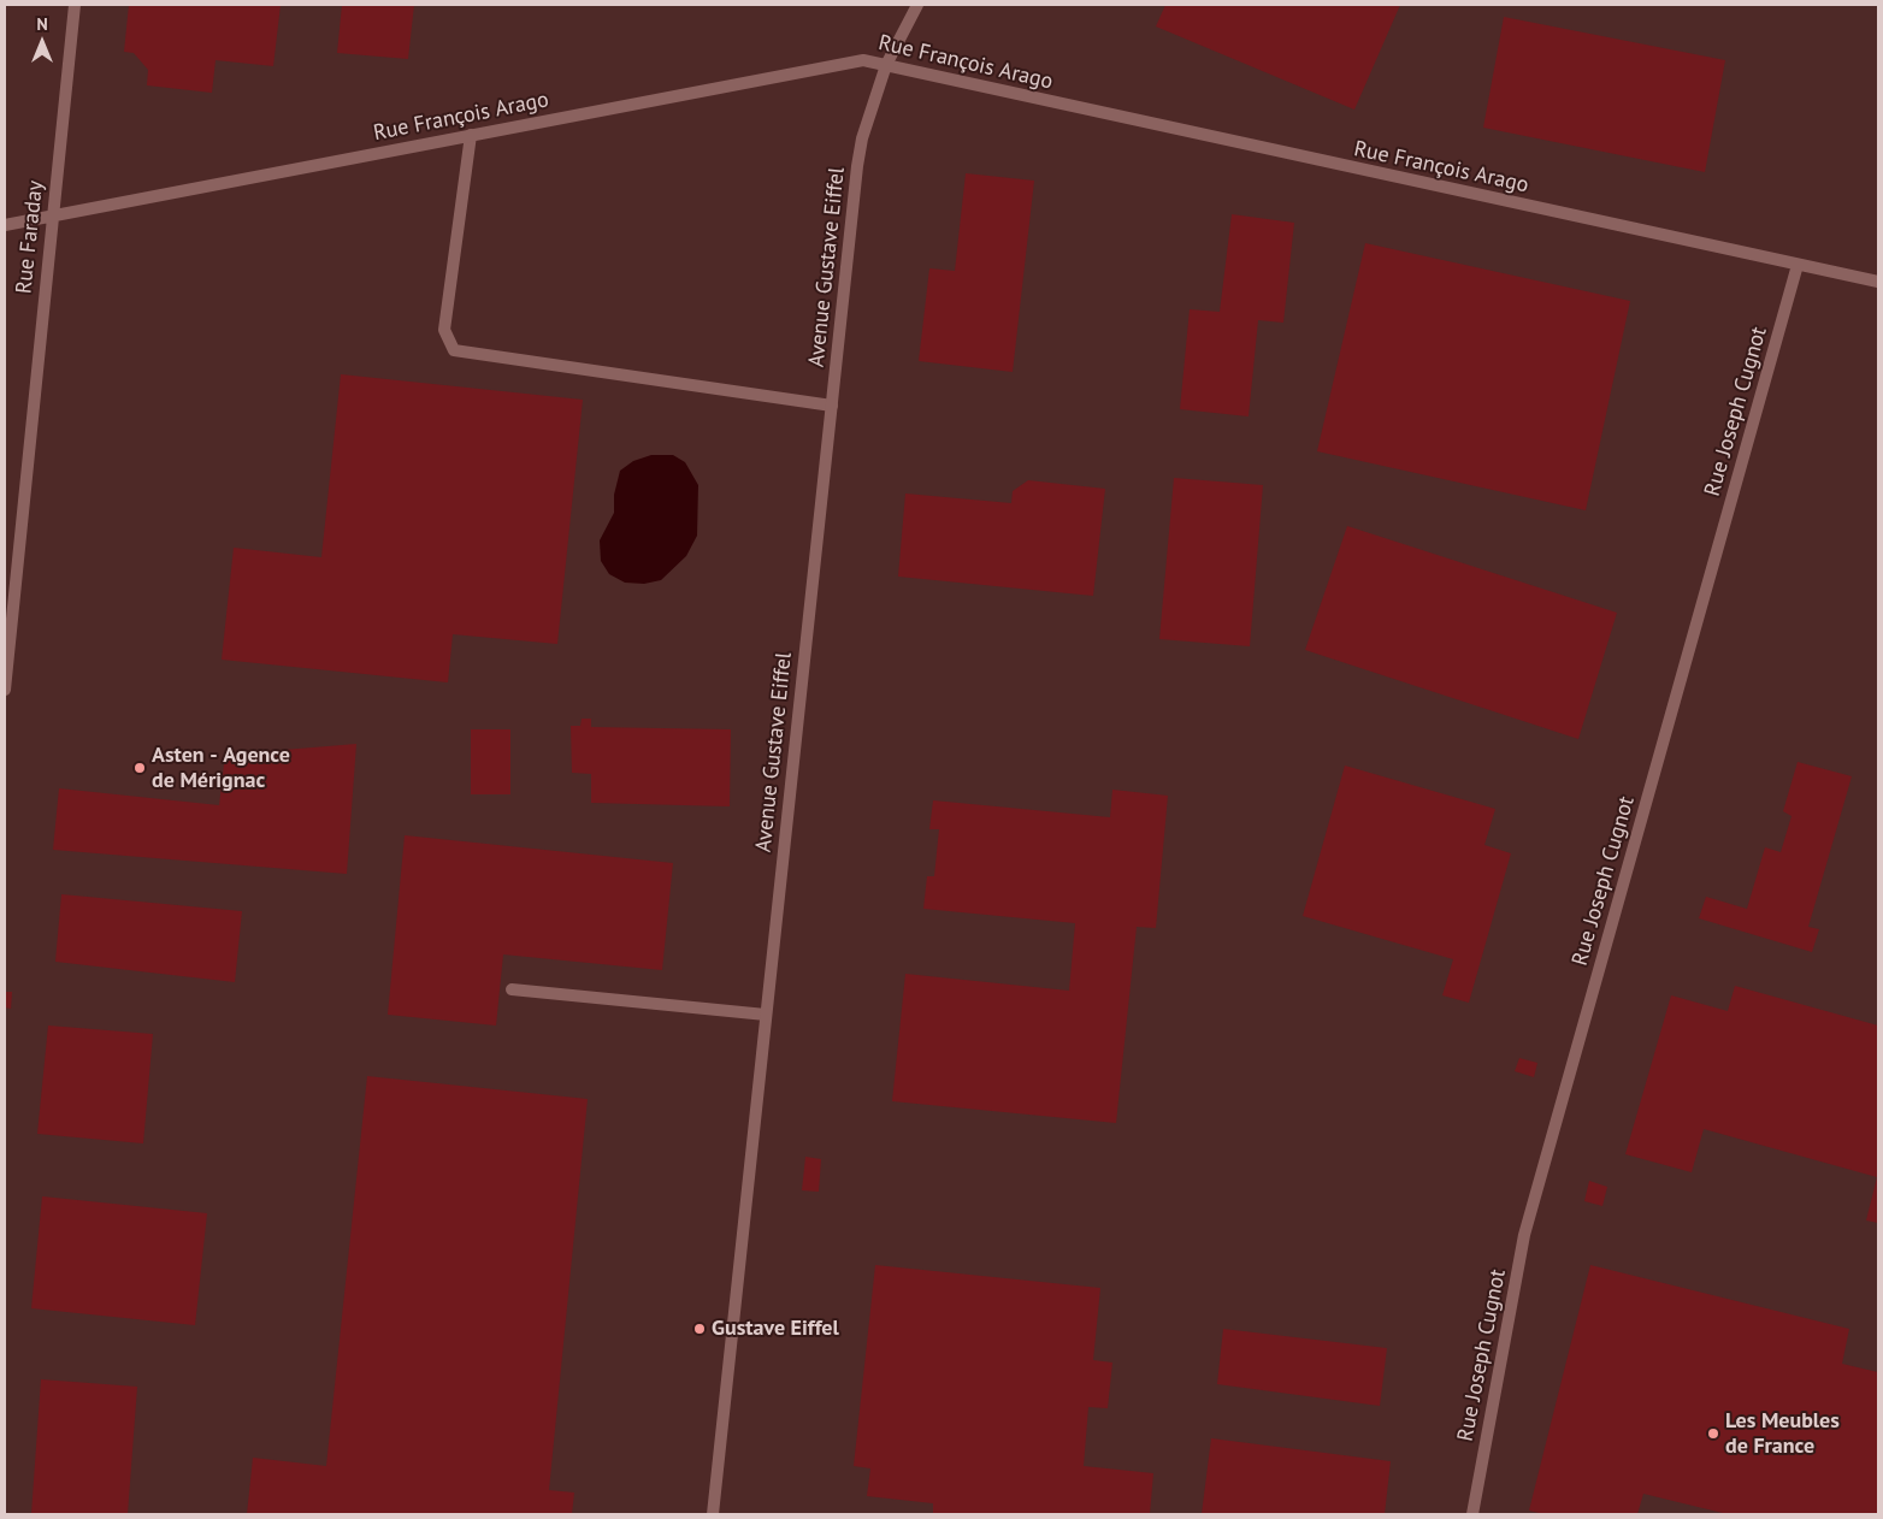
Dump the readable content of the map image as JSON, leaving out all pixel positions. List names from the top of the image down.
{
  "streets": {
    "street": [
      "Rue François Arago",
      "Rue Faraday",
      "Avenue Gustave Eiffel",
      "Rue Joseph Cugnot"
    ]
  },
  "crossings": [
    ["Rue François Arago", "Rue Faraday"],
    ["Rue François Arago", "Avenue Gustave Eiffel"],
    ["Rue François Arago", "Rue Joseph Cugnot"]
  ],
  "places": ["Asten - Agence de Mérignac", "Gustave Eiffel", "Les Meubles de France"],
  "north": "top"
}
